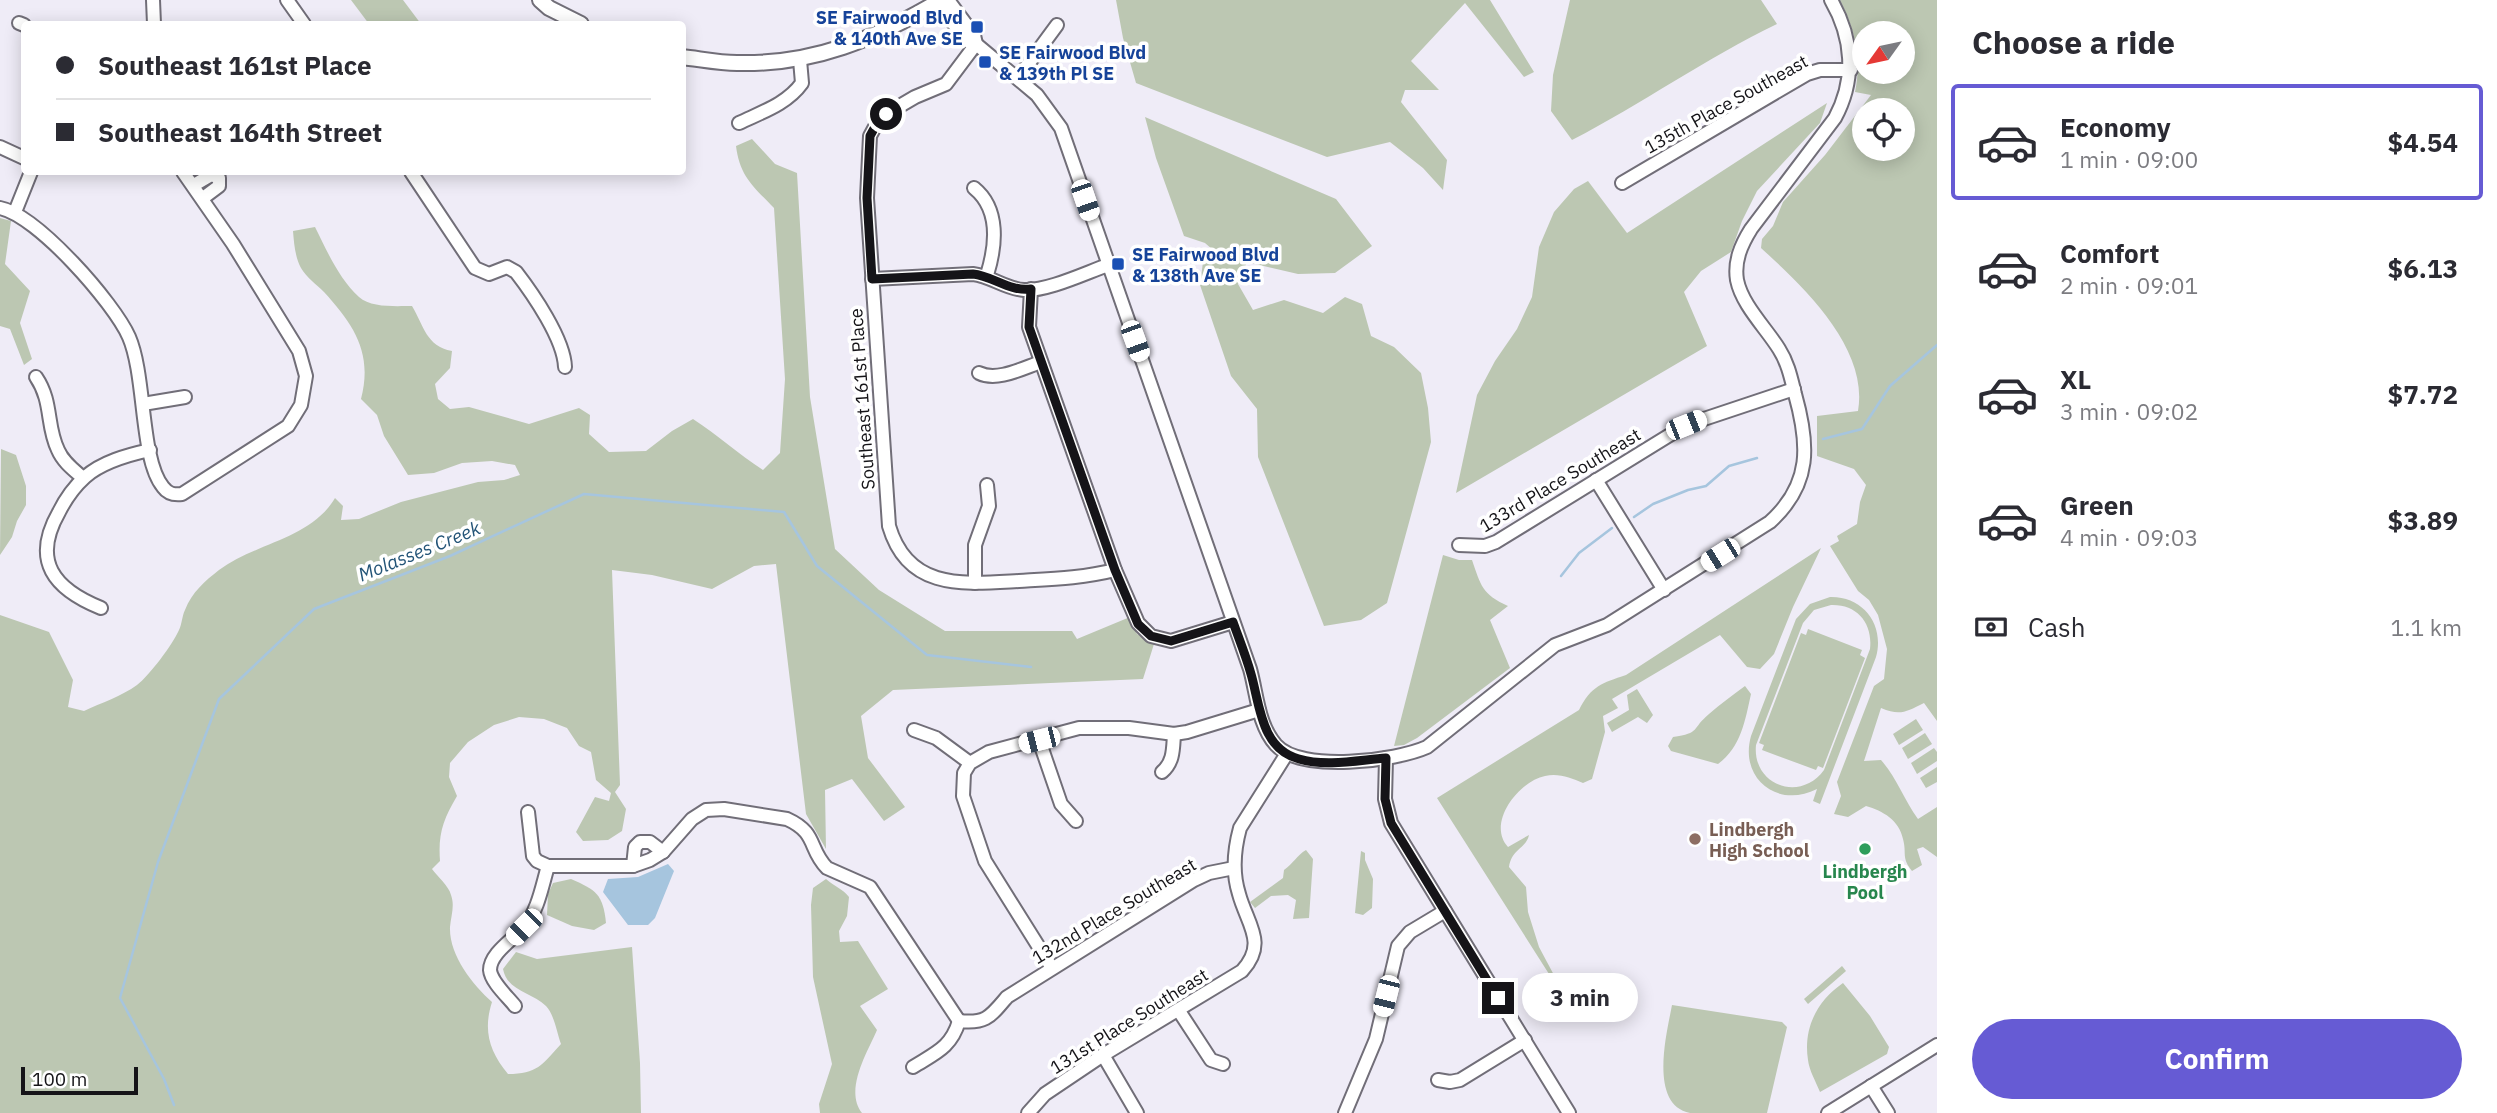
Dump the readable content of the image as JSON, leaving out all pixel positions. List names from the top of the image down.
{
  "streets": {
    "street": [
      "135th Place Southeast",
      "Southeast 161st Place",
      "133rd Place Southeast",
      "132nd Place Southeast",
      "131st Place Southeast"
    ]
  },
  "crossings": [
    ["132nd Place Southeast", "131st Place Southeast"]
  ],
  "water": ["Molasses Creek"],
  "places": {
    "transit": ["SE Fairwood Blvd & 140th Ave SE", "SE Fairwood Blvd & 139th Pl SE", "SE Fairwood Blvd & 138th Ave SE"],
    "other": ["Lindbergh High School", "Lindbergh Pool"]
  },
  "scale_bar": "100 m",
  "north": "bottom left",
  "page": {
    "heading": "Choose a ride",
    "banner": ["Southeast 161st Place", "Southeast 164th Street"],
    "list": [
      {
        "name": "Economy",
        "note": "1 min · 09:00",
        "value": "$4.54"
      },
      {
        "name": "Comfort",
        "note": "2 min · 09:01",
        "value": "$6.13"
      },
      {
        "name": "XL",
        "note": "3 min · 09:02",
        "value": "$7.72"
      },
      {
        "name": "Green",
        "note": "4 min · 09:03",
        "value": "$3.89"
      }
    ],
    "pay": ["Cash", "1.1 km"],
    "bubble": "3 min",
    "buttons": "Confirm",
    "scale": "100 m"
  }
}
